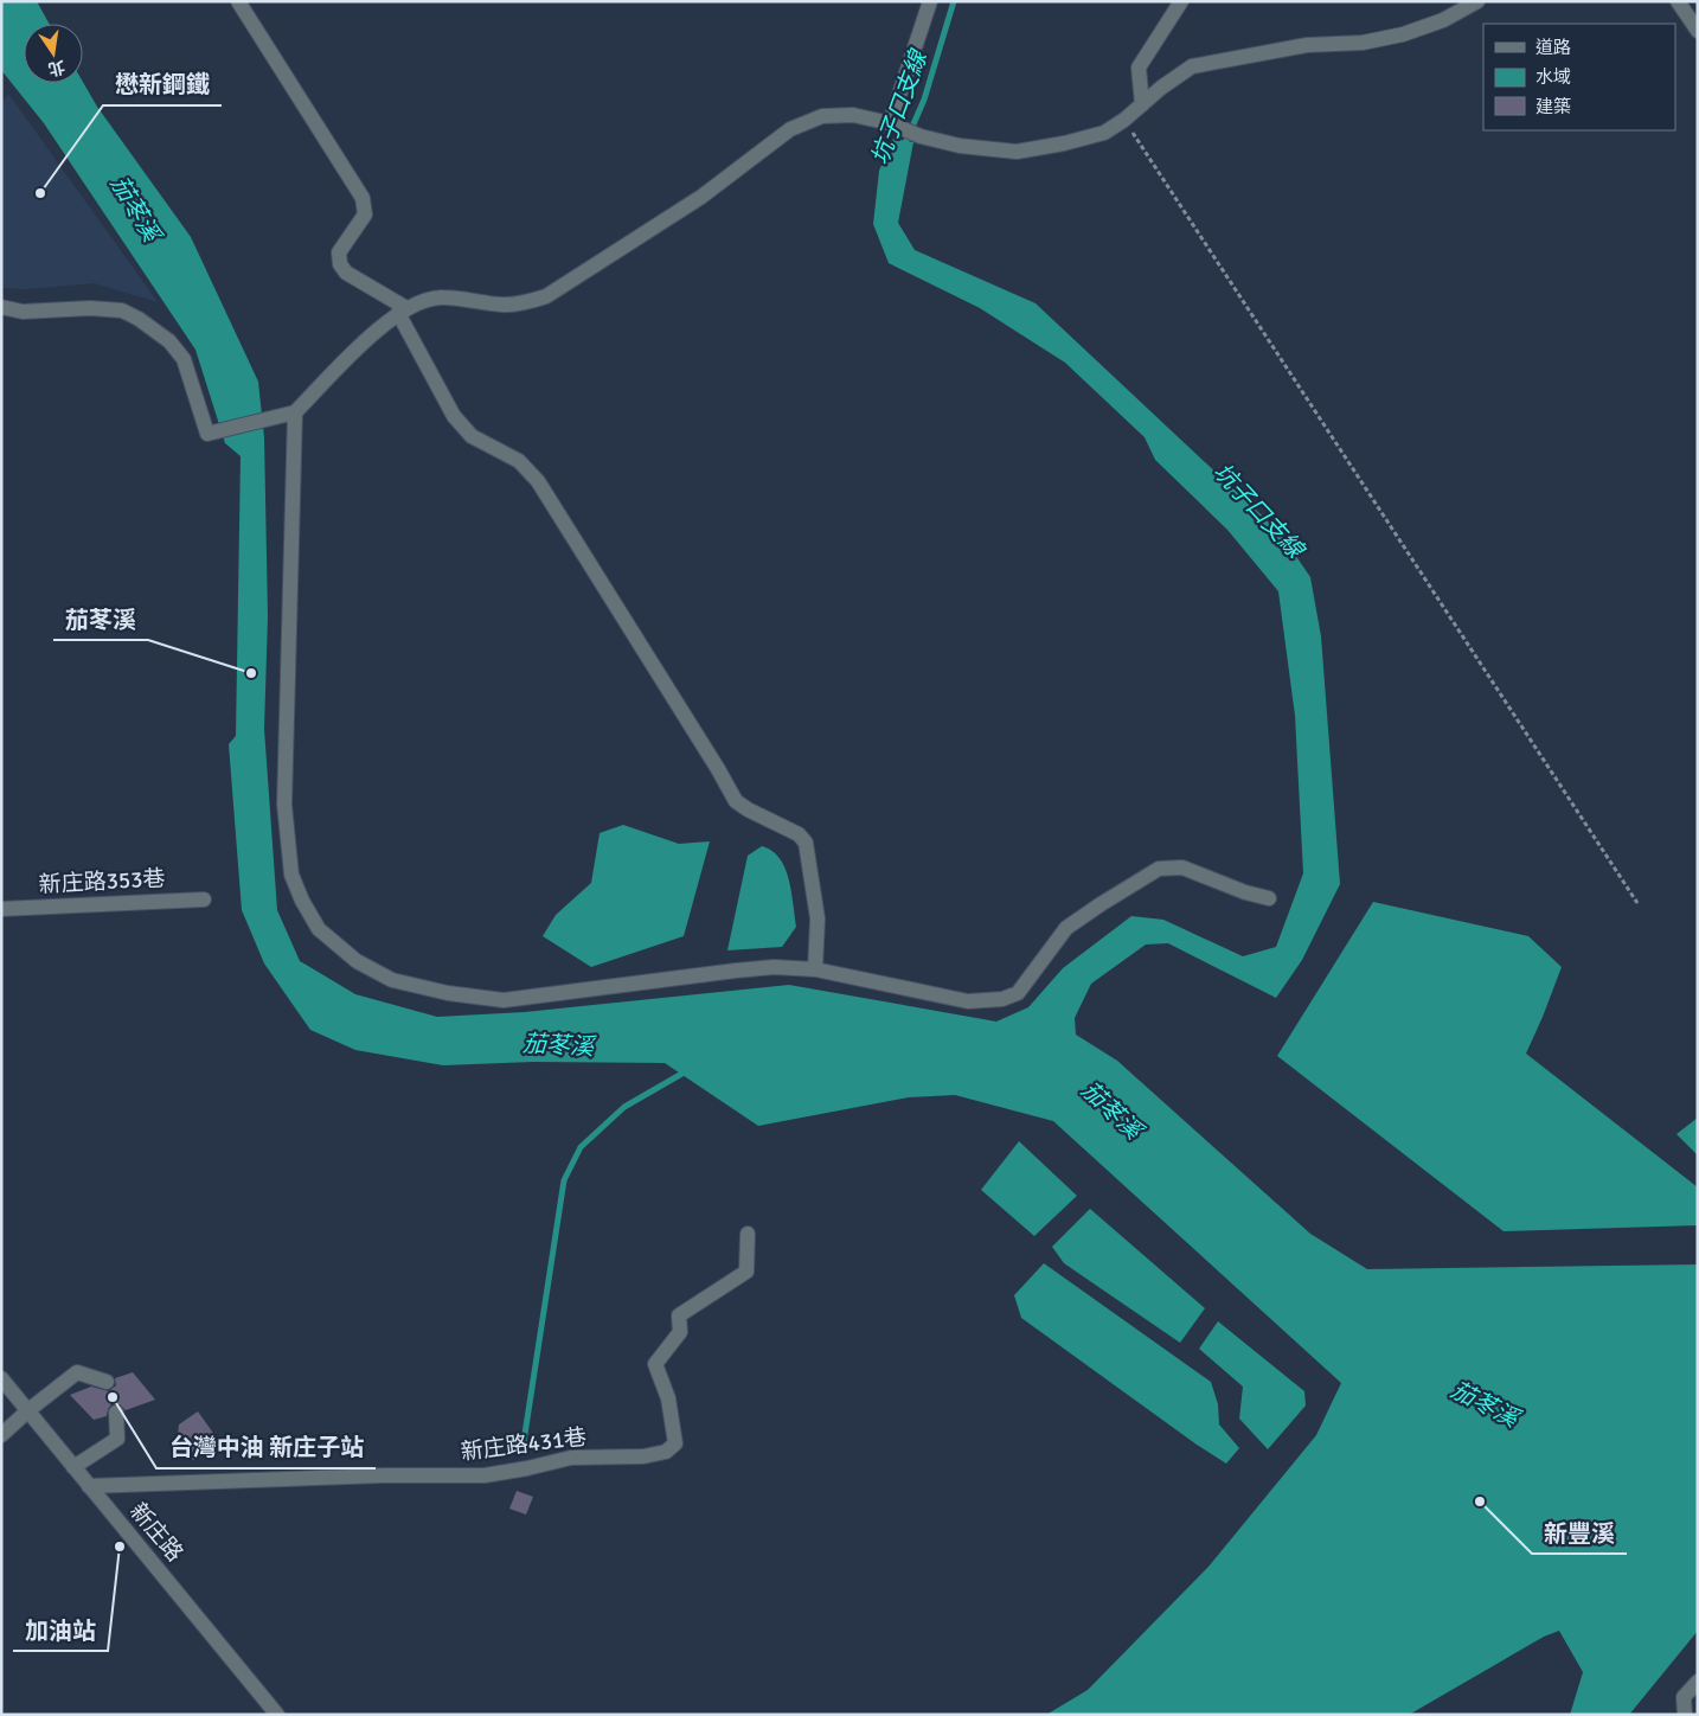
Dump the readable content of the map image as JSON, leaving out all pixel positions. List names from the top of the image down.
{
  "streets": {
    "street": ["新庄路353巷", "新庄路431巷", "新庄路"]
  },
  "crossings": [
    ["新庄路431巷", "新庄路"]
  ],
  "water": ["坑子口支線", "茄苳溪"],
  "places": [
    "懋新鋼鐵",
    "茄苳溪",
    "台灣中油 新庄子站",
    "新豐溪",
    "加油站"
  ],
  "legend": ["道路", "水域", "建築"],
  "north": "bottom"
}
